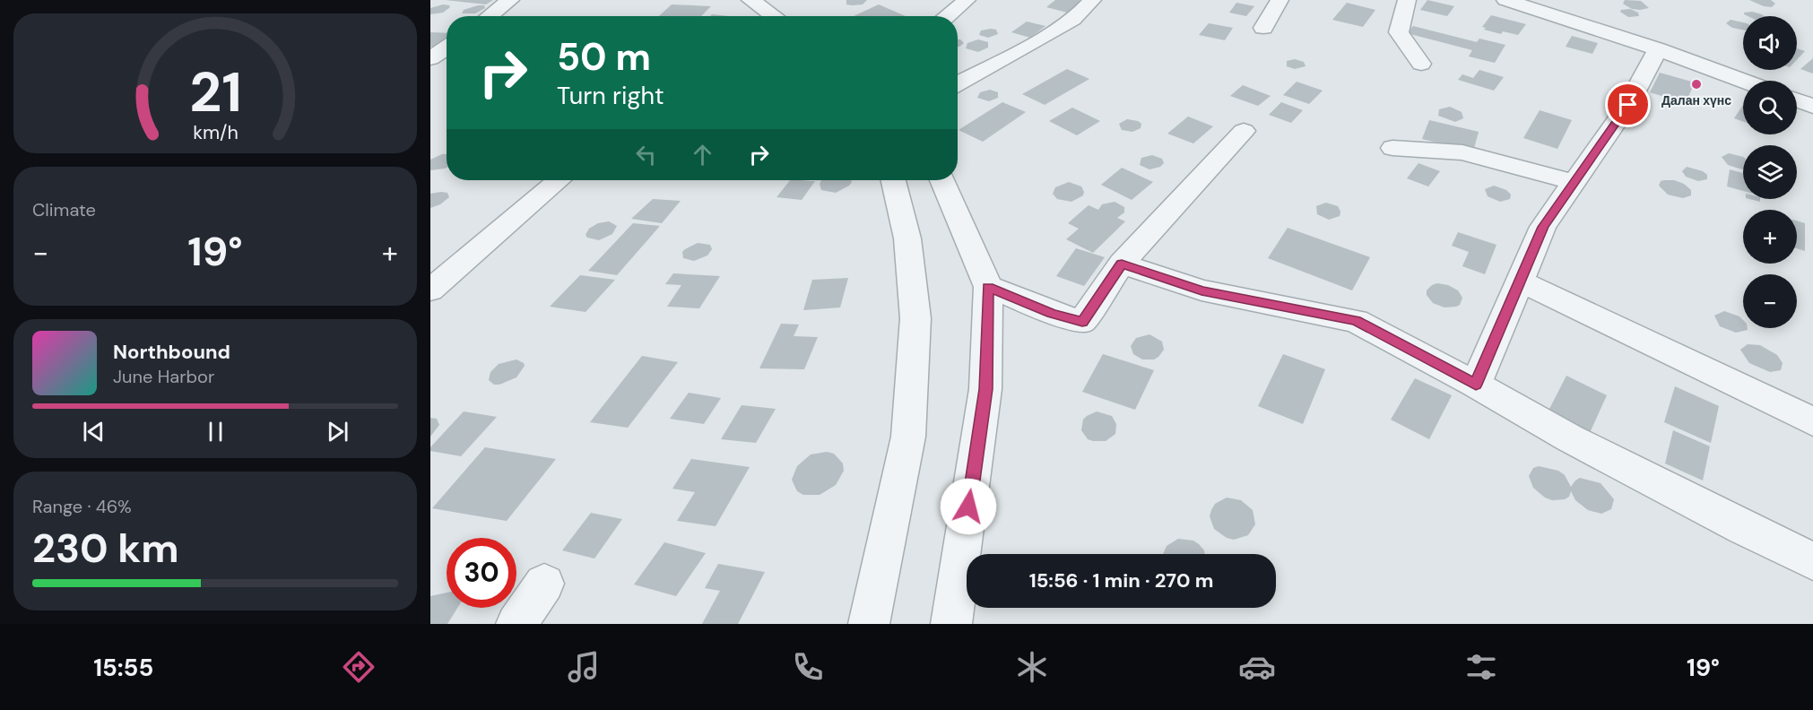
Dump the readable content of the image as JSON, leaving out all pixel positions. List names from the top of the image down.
{
  "places": ["Далан хүнс"],
  "page": {
    "map_buttons": ["+", "−"],
    "turn": ["50 m", "Turn right"],
    "tile": [
      "Climate",
      ["Range · 46%", "230 km"]
    ],
    "heat": ["−", "19°", "+"],
    "song": ["Northbound", "June Harbor"],
    "limit": "30",
    "trip": "15:56 · 1 min · 270 m",
    "tabs": ["15:55", "19°"],
    "gauge": ["21", "km/h"]
  }
}
